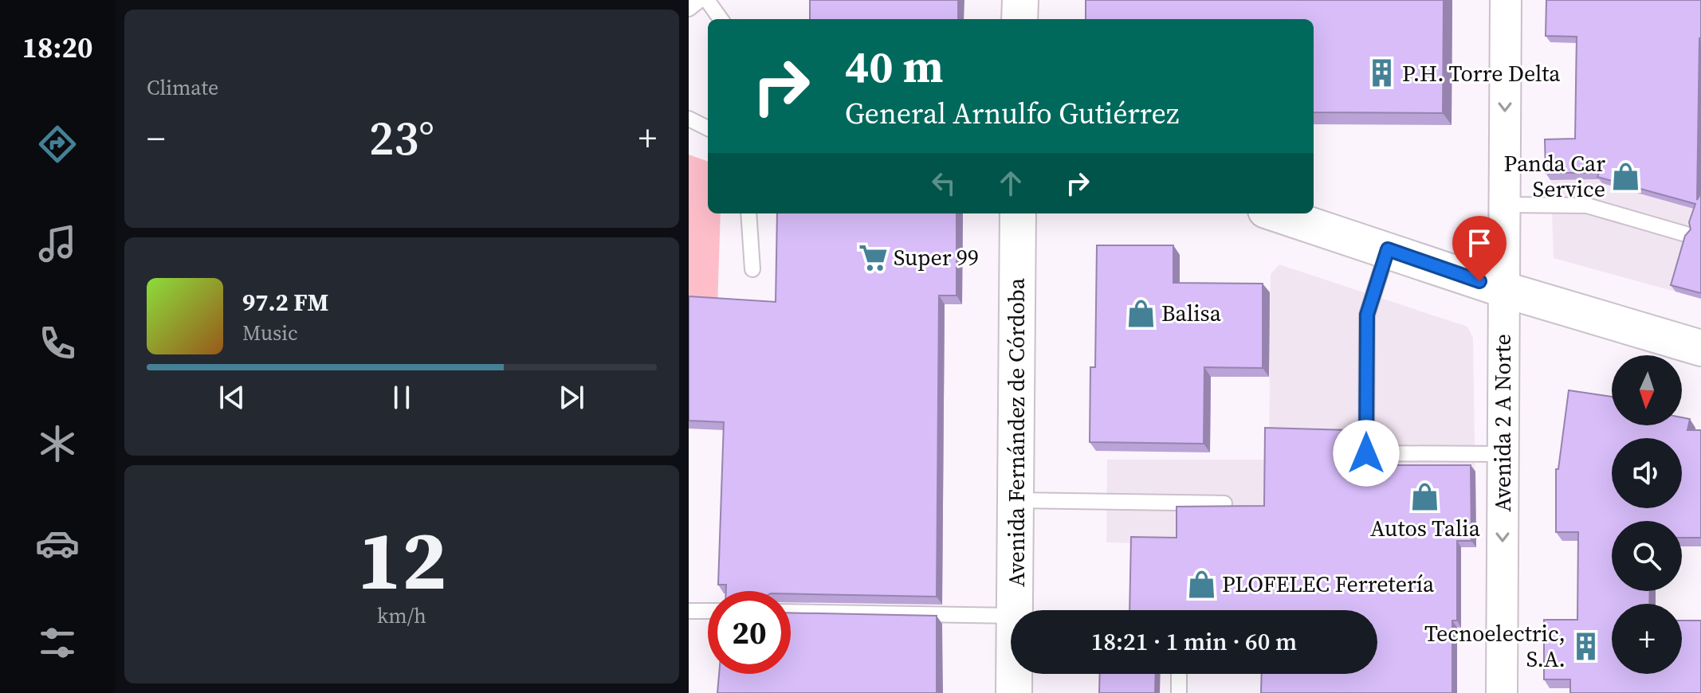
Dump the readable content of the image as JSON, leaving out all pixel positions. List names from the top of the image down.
{
  "streets": {
    "main road": ["Avenida Fernández de Córdoba"],
    "street": ["Avenida 2 A Norte"]
  },
  "one_way": ["Avenida 2 A Norte"],
  "places": {
    "building": ["P.H. Torre Delta", "Tecnoelectric, S.A."],
    "shop": [
      "Panda Car Service",
      "Balisa",
      "Autos Talia",
      "PLOFELEC Ferretería"
    ],
    "supermarket": ["Super 99"]
  },
  "north": "bottom",
  "page": {
    "tabs": "18:20",
    "tile": [
      "Climate",
      ["12", "km/h"]
    ],
    "turn": ["40 m", "General Arnulfo Gutiérrez"],
    "heat": ["−", "23°", "+"],
    "song": ["97.2 FM", "Music"],
    "map_buttons": "+",
    "limit": "20",
    "trip": "18:21 · 1 min · 60 m"
  }
}
